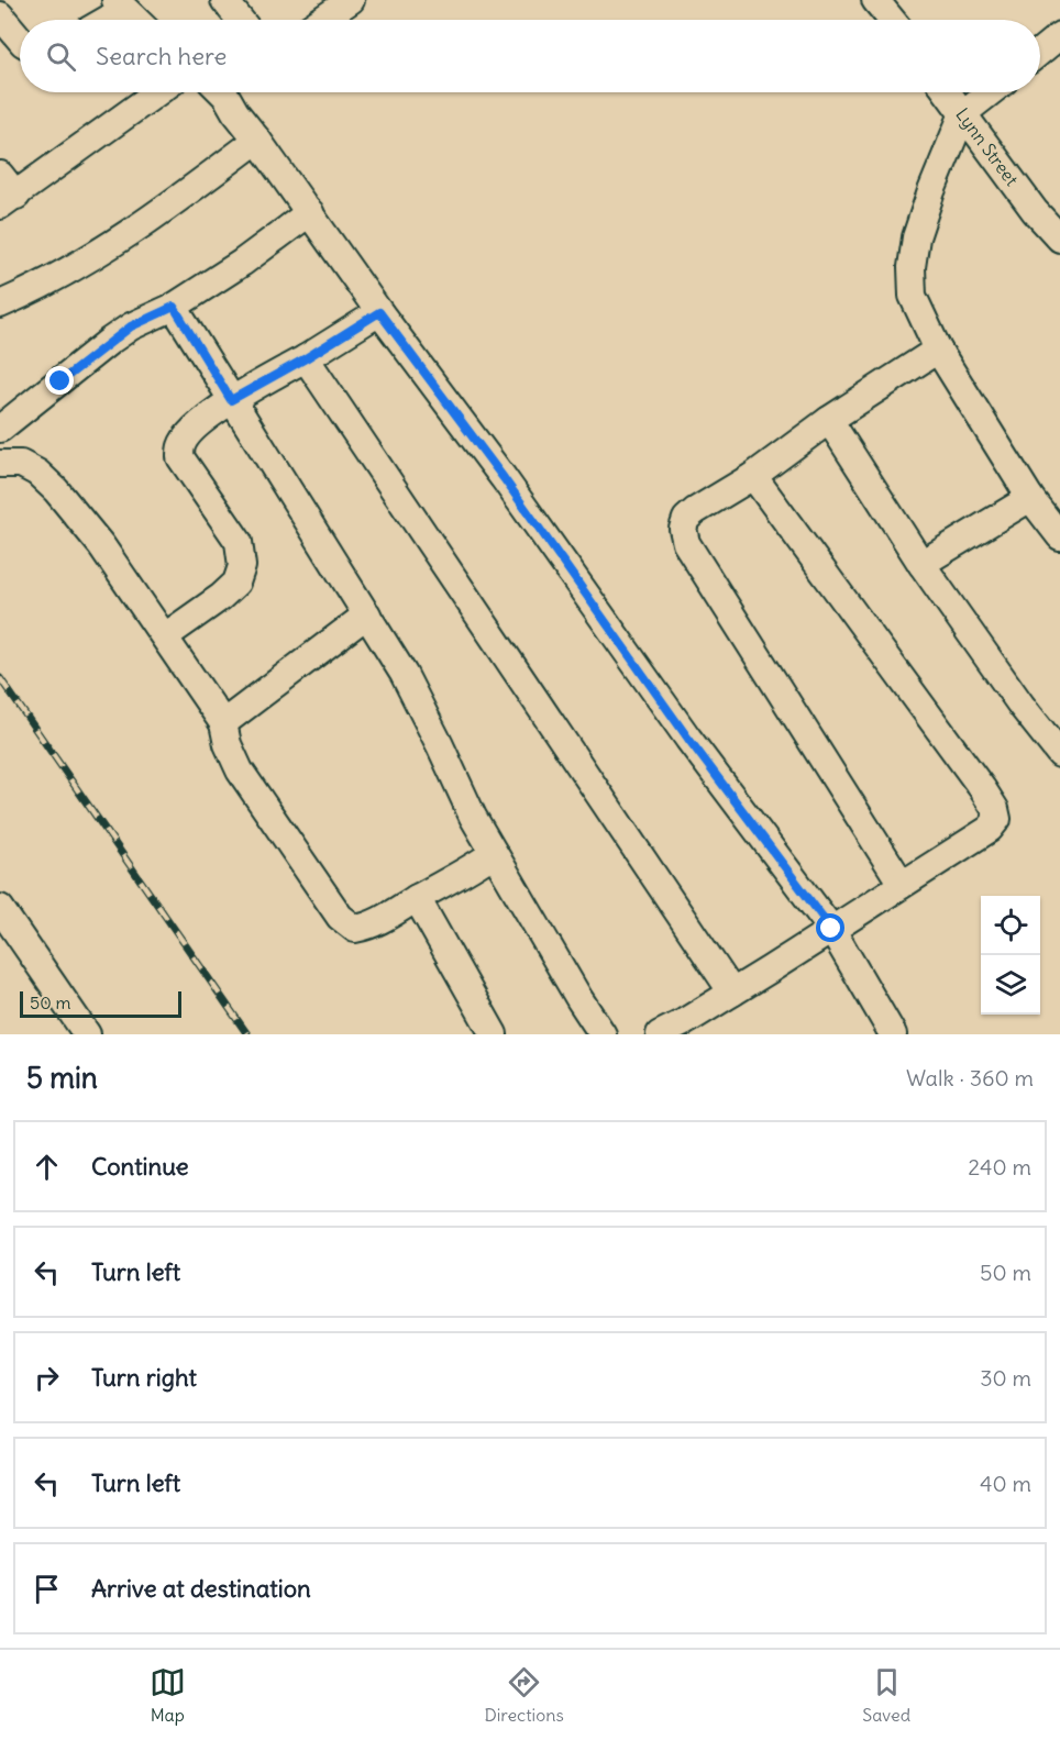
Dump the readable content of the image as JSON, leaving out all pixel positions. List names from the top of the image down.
{
  "streets": {
    "street": ["Lynn Street"]
  },
  "scale_bar": "50 m",
  "page": {
    "search": "Search here",
    "scale": "50 m",
    "heading": ["5 min", "Walk · 360 m"],
    "list": [
      ["Continue", "240 m"],
      ["Turn left", "50 m"],
      ["Turn right", "30 m"],
      ["Turn left", "40 m"],
      "Arrive at destination"
    ],
    "nav": ["Map", "Directions", "Saved"]
  }
}
